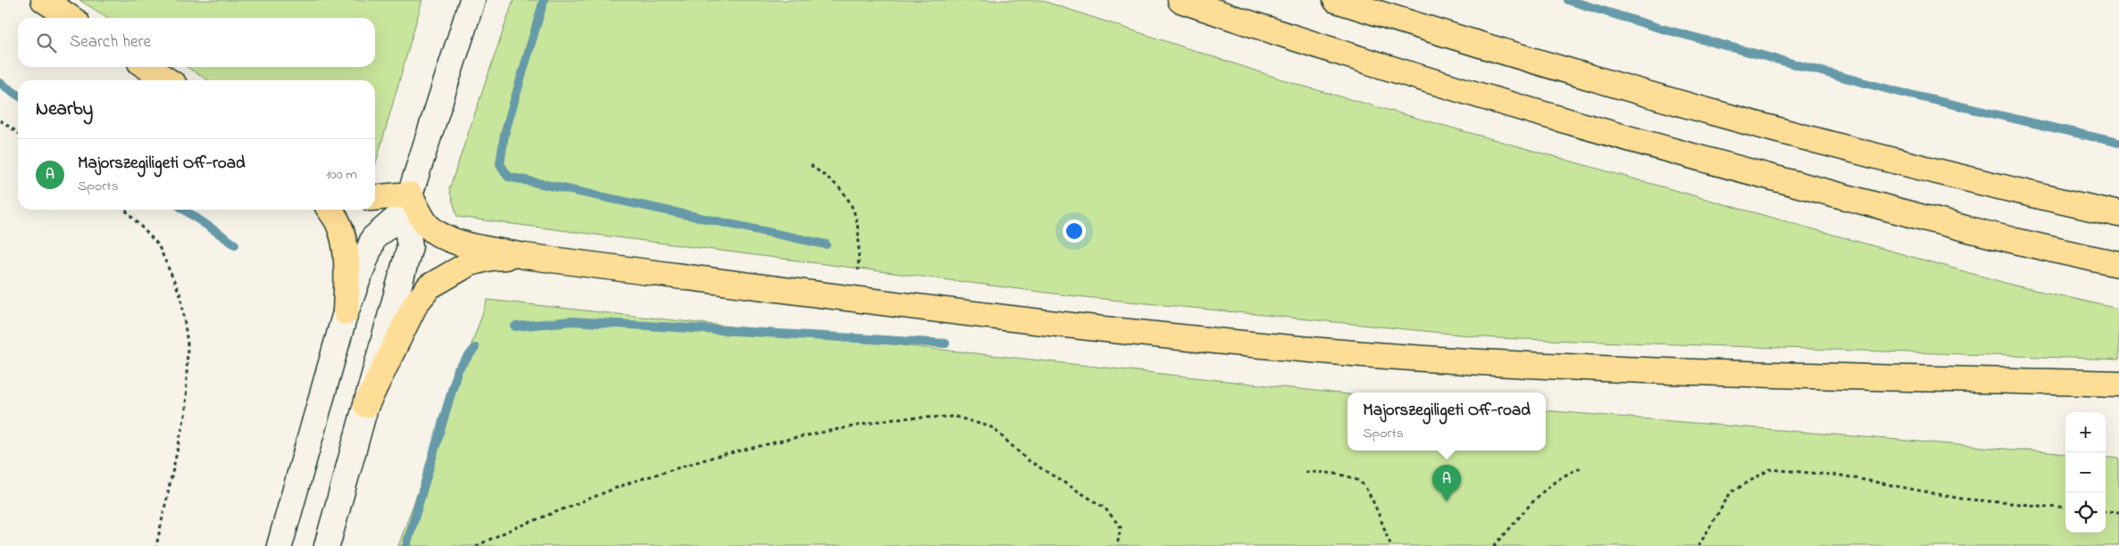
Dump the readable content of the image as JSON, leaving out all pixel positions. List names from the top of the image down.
{
  "page": {
    "search": "Search here",
    "heading": "Nearby",
    "list": [
      {
        "mark": "A",
        "name": "Majorszegiligeti Off-road",
        "note": "Sports",
        "value": "100 m"
      }
    ],
    "popup": ["Majorszegiligeti Off-road", "Sports"],
    "map_buttons": ["+", "−"],
    "pins": "A"
  }
}
